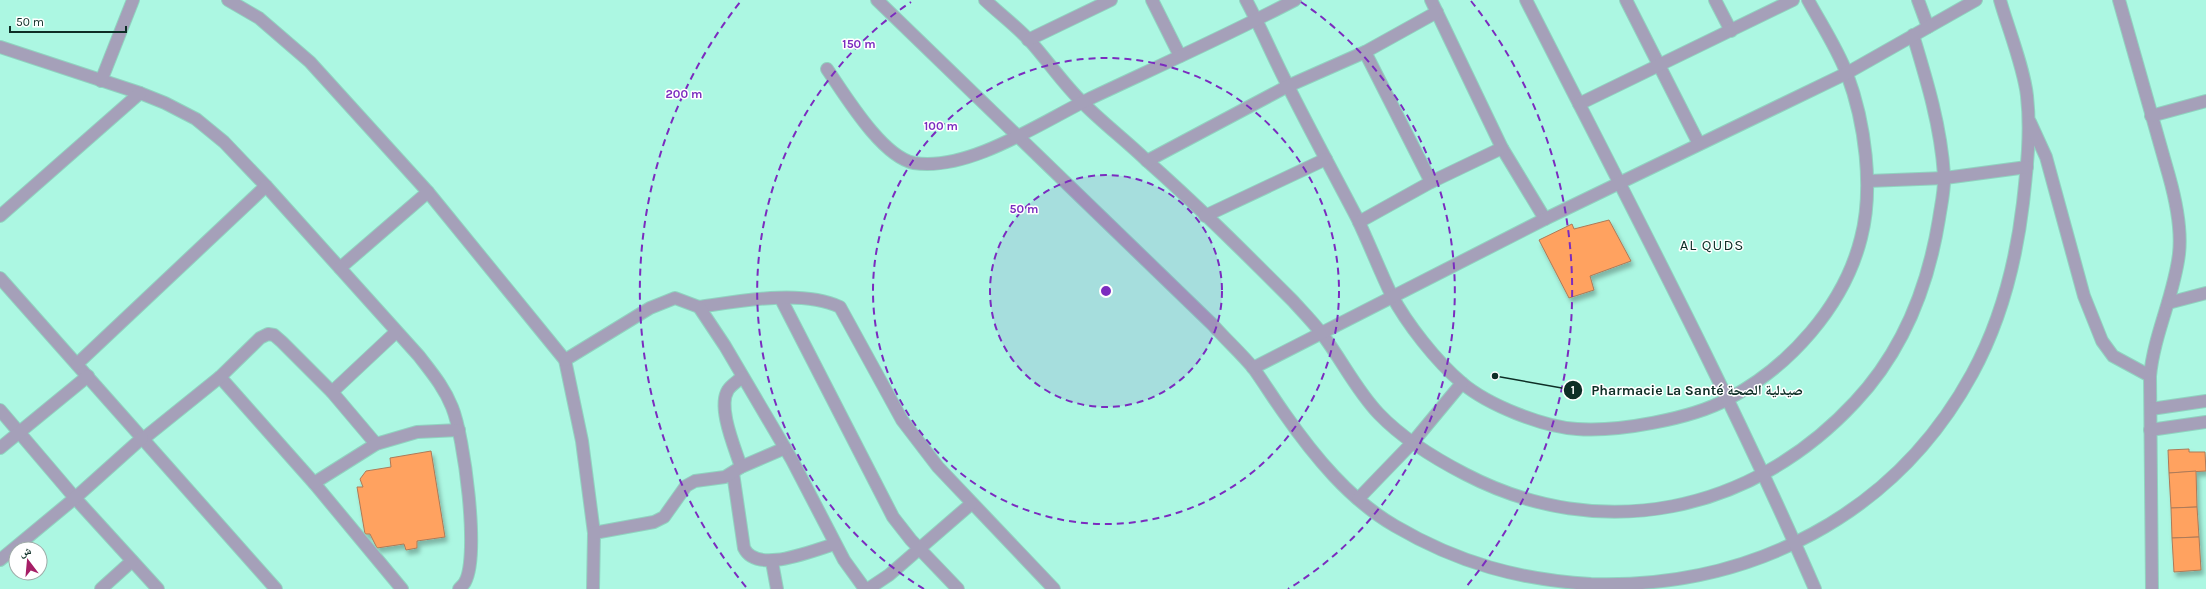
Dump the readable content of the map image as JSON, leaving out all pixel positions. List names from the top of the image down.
{
  "districts": ["AL QUDS"],
  "places": ["Pharmacie La Santé صيدلية الصحة"],
  "scale_bar": "50 m",
  "north": "top",
  "rings": [
    "150 m",
    "200 m",
    "100 m",
    "50 m"
  ]
}
